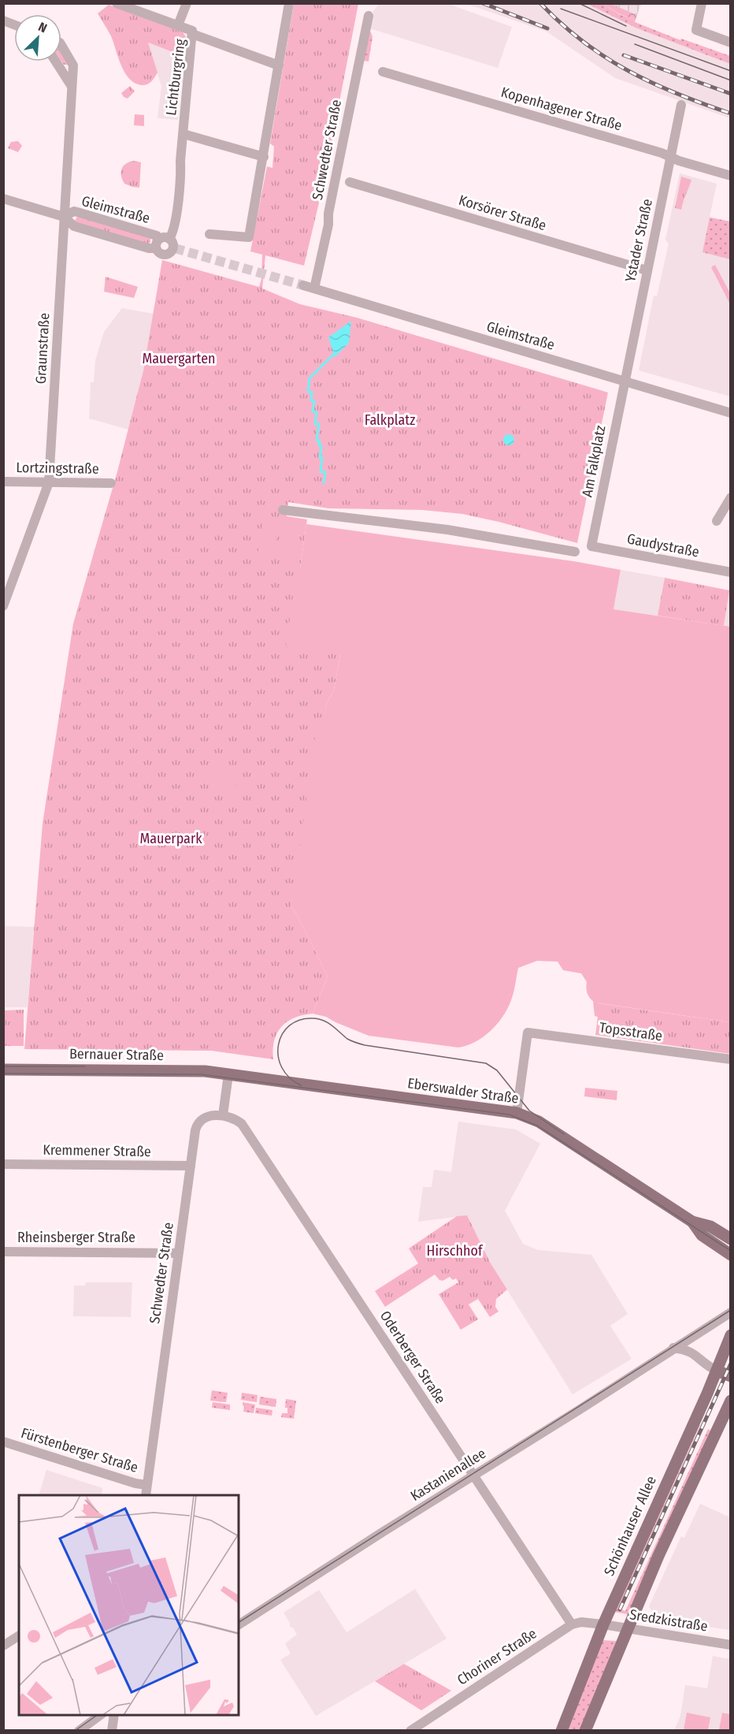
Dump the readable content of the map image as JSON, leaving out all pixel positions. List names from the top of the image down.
{
  "streets": {
    "main road": ["Bernauer Straße", "Eberswalder Straße", "Schönhauser Allee"],
    "street": [
      "Lichtburgring",
      "Kopenhagener Straße",
      "Schwedter Straße",
      "Gleimstraße",
      "Korsörer Straße",
      "Ystader Straße",
      "Graunstraße",
      "Am Falkplatz",
      "Lortzingstraße",
      "Gaudystraße",
      "Topsstraße",
      "Kremmener Straße",
      "Rheinsberger Straße",
      "Oderberger Straße",
      "Fürstenberger Straße",
      "Kastanienallee",
      "Sredzkistraße",
      "Choriner Straße"
    ]
  },
  "crossings": [
    ["Lichtburgring", "Gleimstraße"],
    ["Kopenhagener Straße", "Ystader Straße"],
    ["Schwedter Straße", "Gleimstraße"],
    ["Schwedter Straße", "Kremmener Straße"],
    ["Schwedter Straße", "Rheinsberger Straße"],
    ["Schwedter Straße", "Oderberger Straße"],
    ["Schwedter Straße", "Fürstenberger Straße"],
    ["Gleimstraße", "Ystader Straße"],
    ["Gleimstraße", "Graunstraße"],
    ["Gleimstraße", "Am Falkplatz"],
    ["Korsörer Straße", "Ystader Straße"],
    ["Ystader Straße", "Am Falkplatz"],
    ["Graunstraße", "Lortzingstraße"],
    ["Am Falkplatz", "Gaudystraße"],
    ["Topsstraße", "Eberswalder Straße"],
    ["Bernauer Straße", "Eberswalder Straße"],
    ["Oderberger Straße", "Kastanienallee"],
    ["Oderberger Straße", "Choriner Straße"],
    ["Schönhauser Allee", "Sredzkistraße"]
  ],
  "parks": [
    "Mauergarten",
    "Falkplatz",
    "Mauerpark",
    "Hirschhof"
  ],
  "north": "top right"
}
